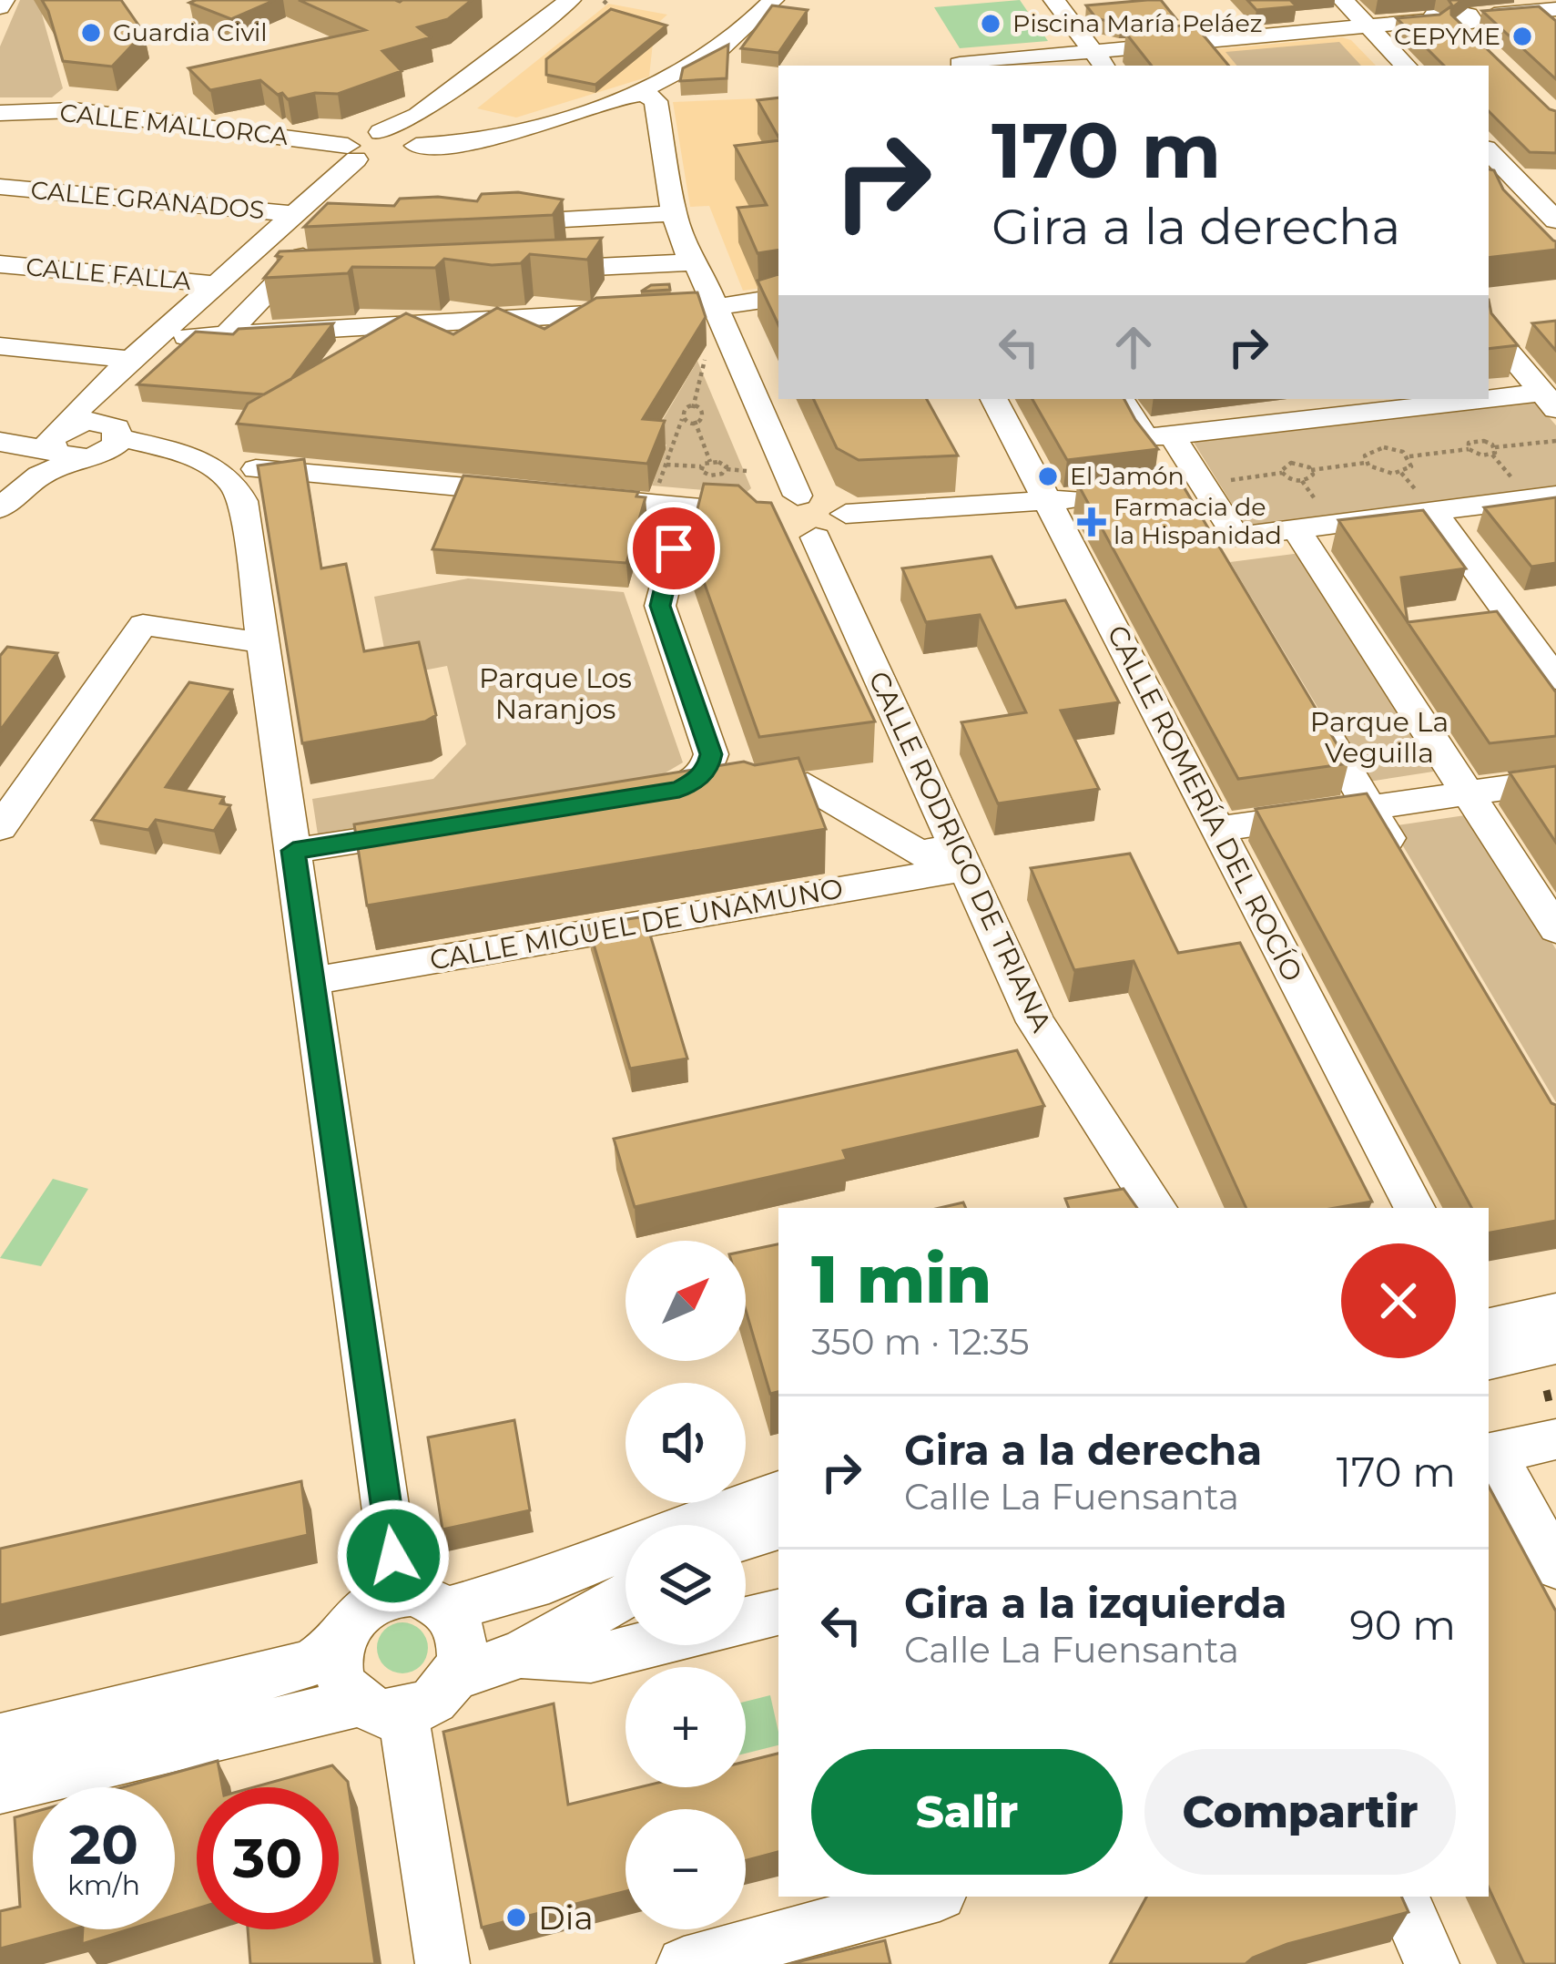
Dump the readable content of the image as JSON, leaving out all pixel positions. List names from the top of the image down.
{
  "streets": {
    "street": [
      "CALLE MALLORCA",
      "CALLE GRANADOS",
      "CALLE FALLA",
      "CALLE ROMERÍA DEL ROCÍO",
      "CALLE RODRIGO DE TRIANA",
      "CALLE MIGUEL DE UNAMUNO"
    ]
  },
  "crossings": [
    ["CALLE RODRIGO DE TRIANA", "CALLE MIGUEL DE UNAMUNO"]
  ],
  "parks": ["Parque Los Naranjos", "Parque La Veguilla"],
  "places": {
    "other": [
      "Piscina María Peláez",
      "Guardia Civil",
      "CEPYME",
      "El Jamón",
      "Dia"
    ],
    "health": ["Farmacia de la Hispanidad"]
  },
  "north": "top right",
  "page": {
    "turn": ["170 m", "Gira a la derecha"],
    "heading": ["1 min", "350 m · 12:35"],
    "map_buttons": ["+", "−"],
    "list": [
      {
        "name": "Gira a la derecha",
        "note": "Calle La Fuensanta",
        "value": "170 m"
      },
      {
        "name": "Gira a la izquierda",
        "note": "Calle La Fuensanta",
        "value": "90 m"
      }
    ],
    "buttons": ["Salir", "Compartir"],
    "speed": "20 km/h",
    "limit": "30"
  }
}
